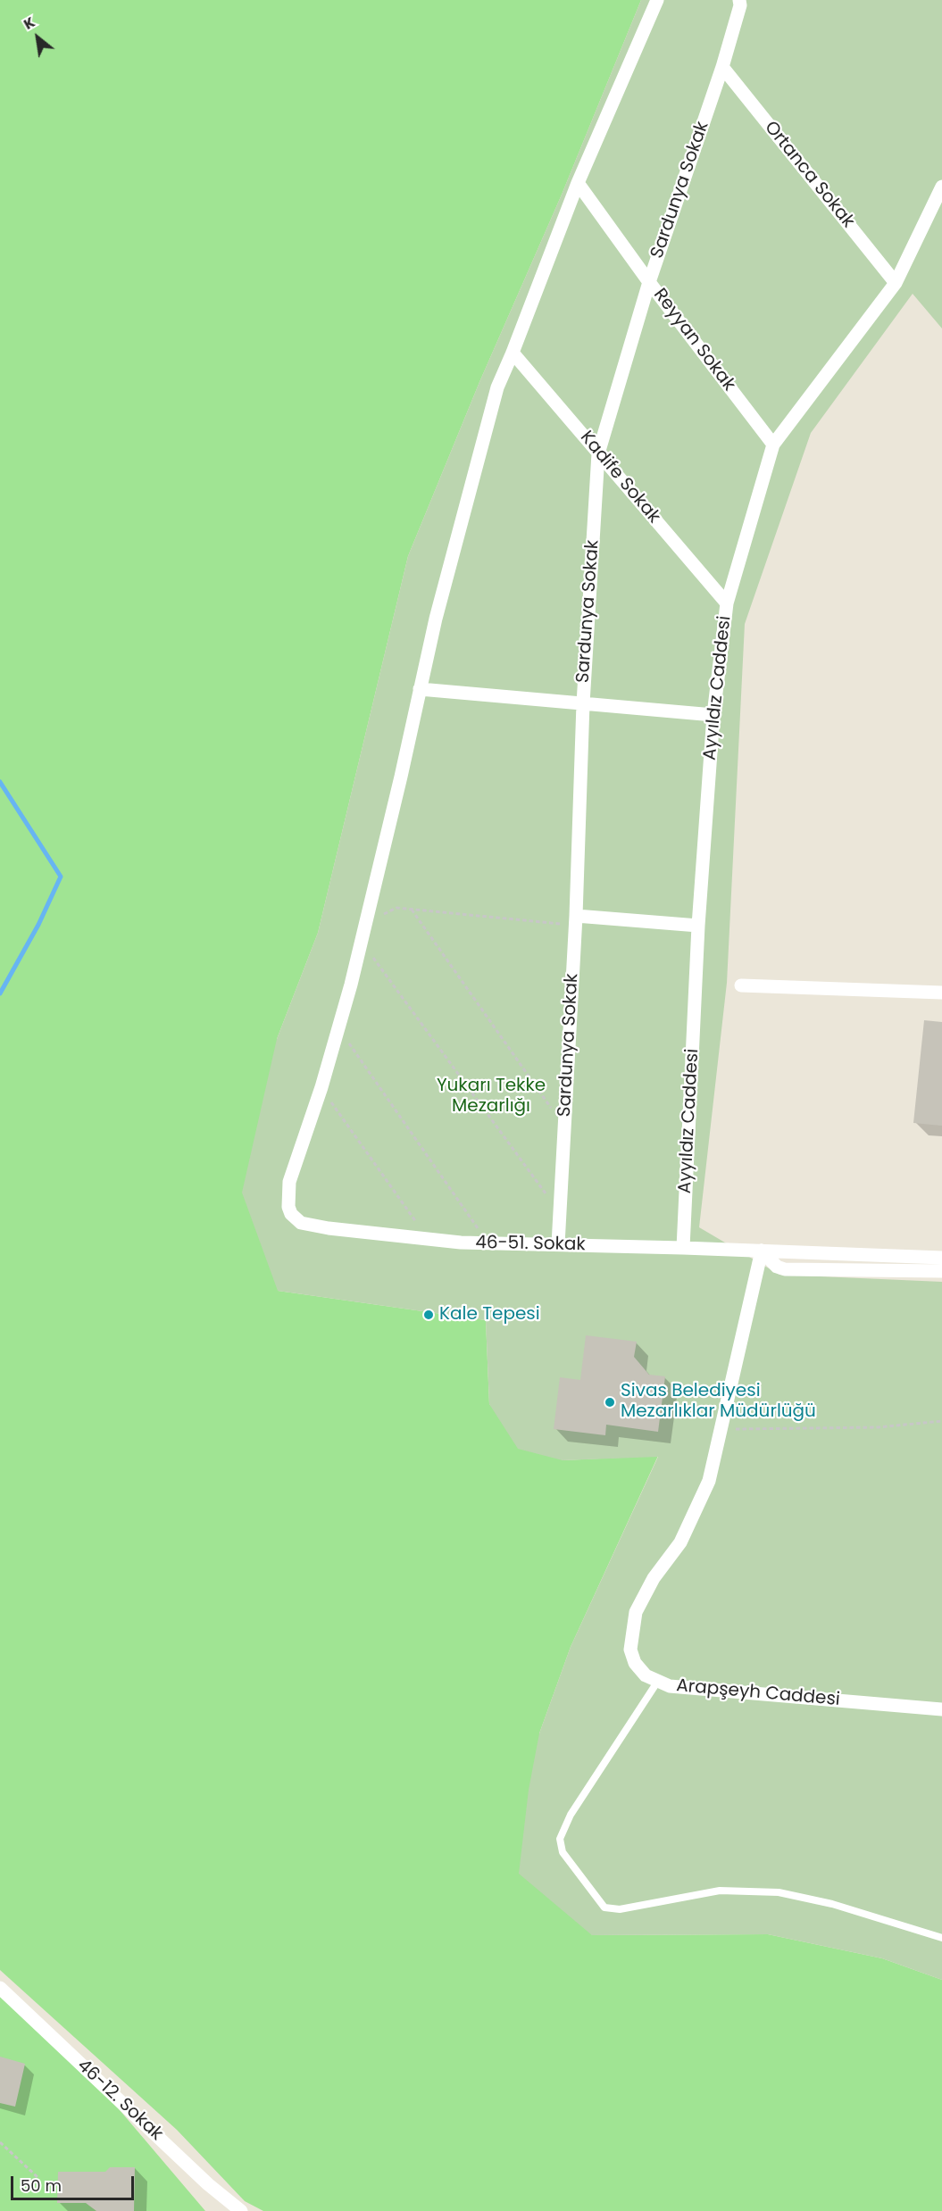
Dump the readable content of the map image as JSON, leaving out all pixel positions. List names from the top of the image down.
{
  "streets": {
    "street": [
      "Ortanca Sokak",
      "Sardunya Sokak",
      "Reyyan Sokak",
      "Kadife Sokak",
      "Ayyıldız Caddesi",
      "46-51. Sokak",
      "Arapşeyh Caddesi",
      "46-12. Sokak"
    ]
  },
  "crossings": [
    ["Ortanca Sokak", "Sardunya Sokak"],
    ["Ortanca Sokak", "Ayyıldız Caddesi"],
    ["Sardunya Sokak", "Reyyan Sokak"],
    ["Sardunya Sokak", "Kadife Sokak"],
    ["Sardunya Sokak", "46-51. Sokak"],
    ["Reyyan Sokak", "Ayyıldız Caddesi"],
    ["Kadife Sokak", "Ayyıldız Caddesi"],
    ["Ayyıldız Caddesi", "46-51. Sokak"],
    ["46-51. Sokak", "Arapşeyh Caddesi"]
  ],
  "parks": ["Yukarı Tekke Mezarlığı"],
  "places": ["Kale Tepesi", "Sivas Belediyesi Mezarlıklar Müdürlüğü"],
  "scale_bar": "50 m",
  "north": "top left"
}
